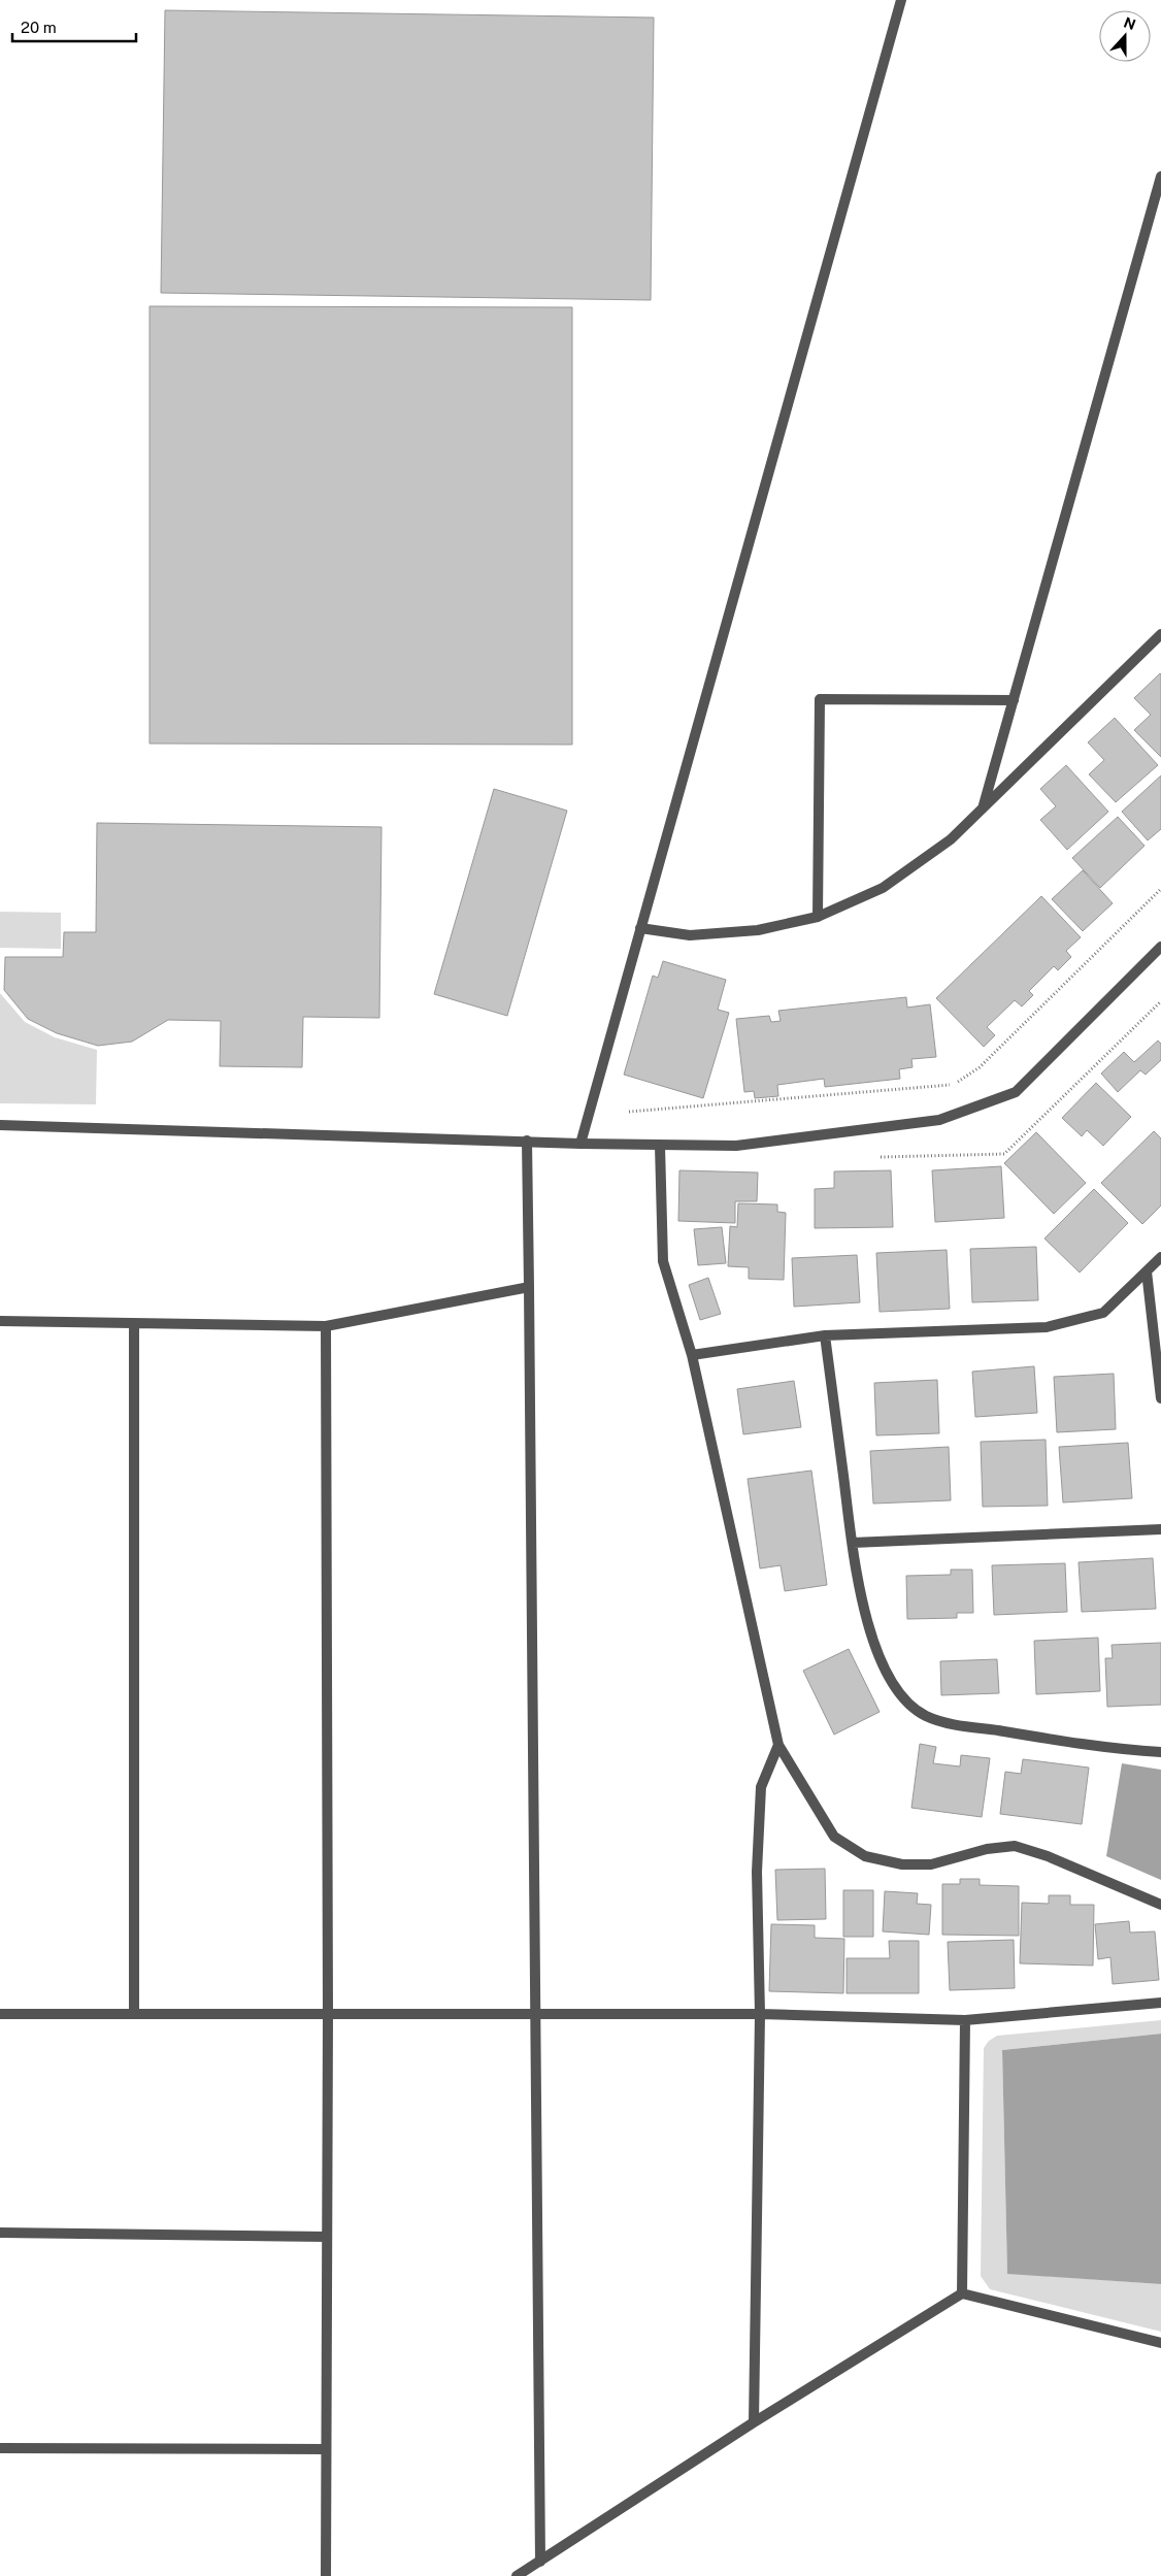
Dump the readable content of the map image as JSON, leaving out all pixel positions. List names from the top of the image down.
{
  "scale_bar": "20 m",
  "north": "top"
}
